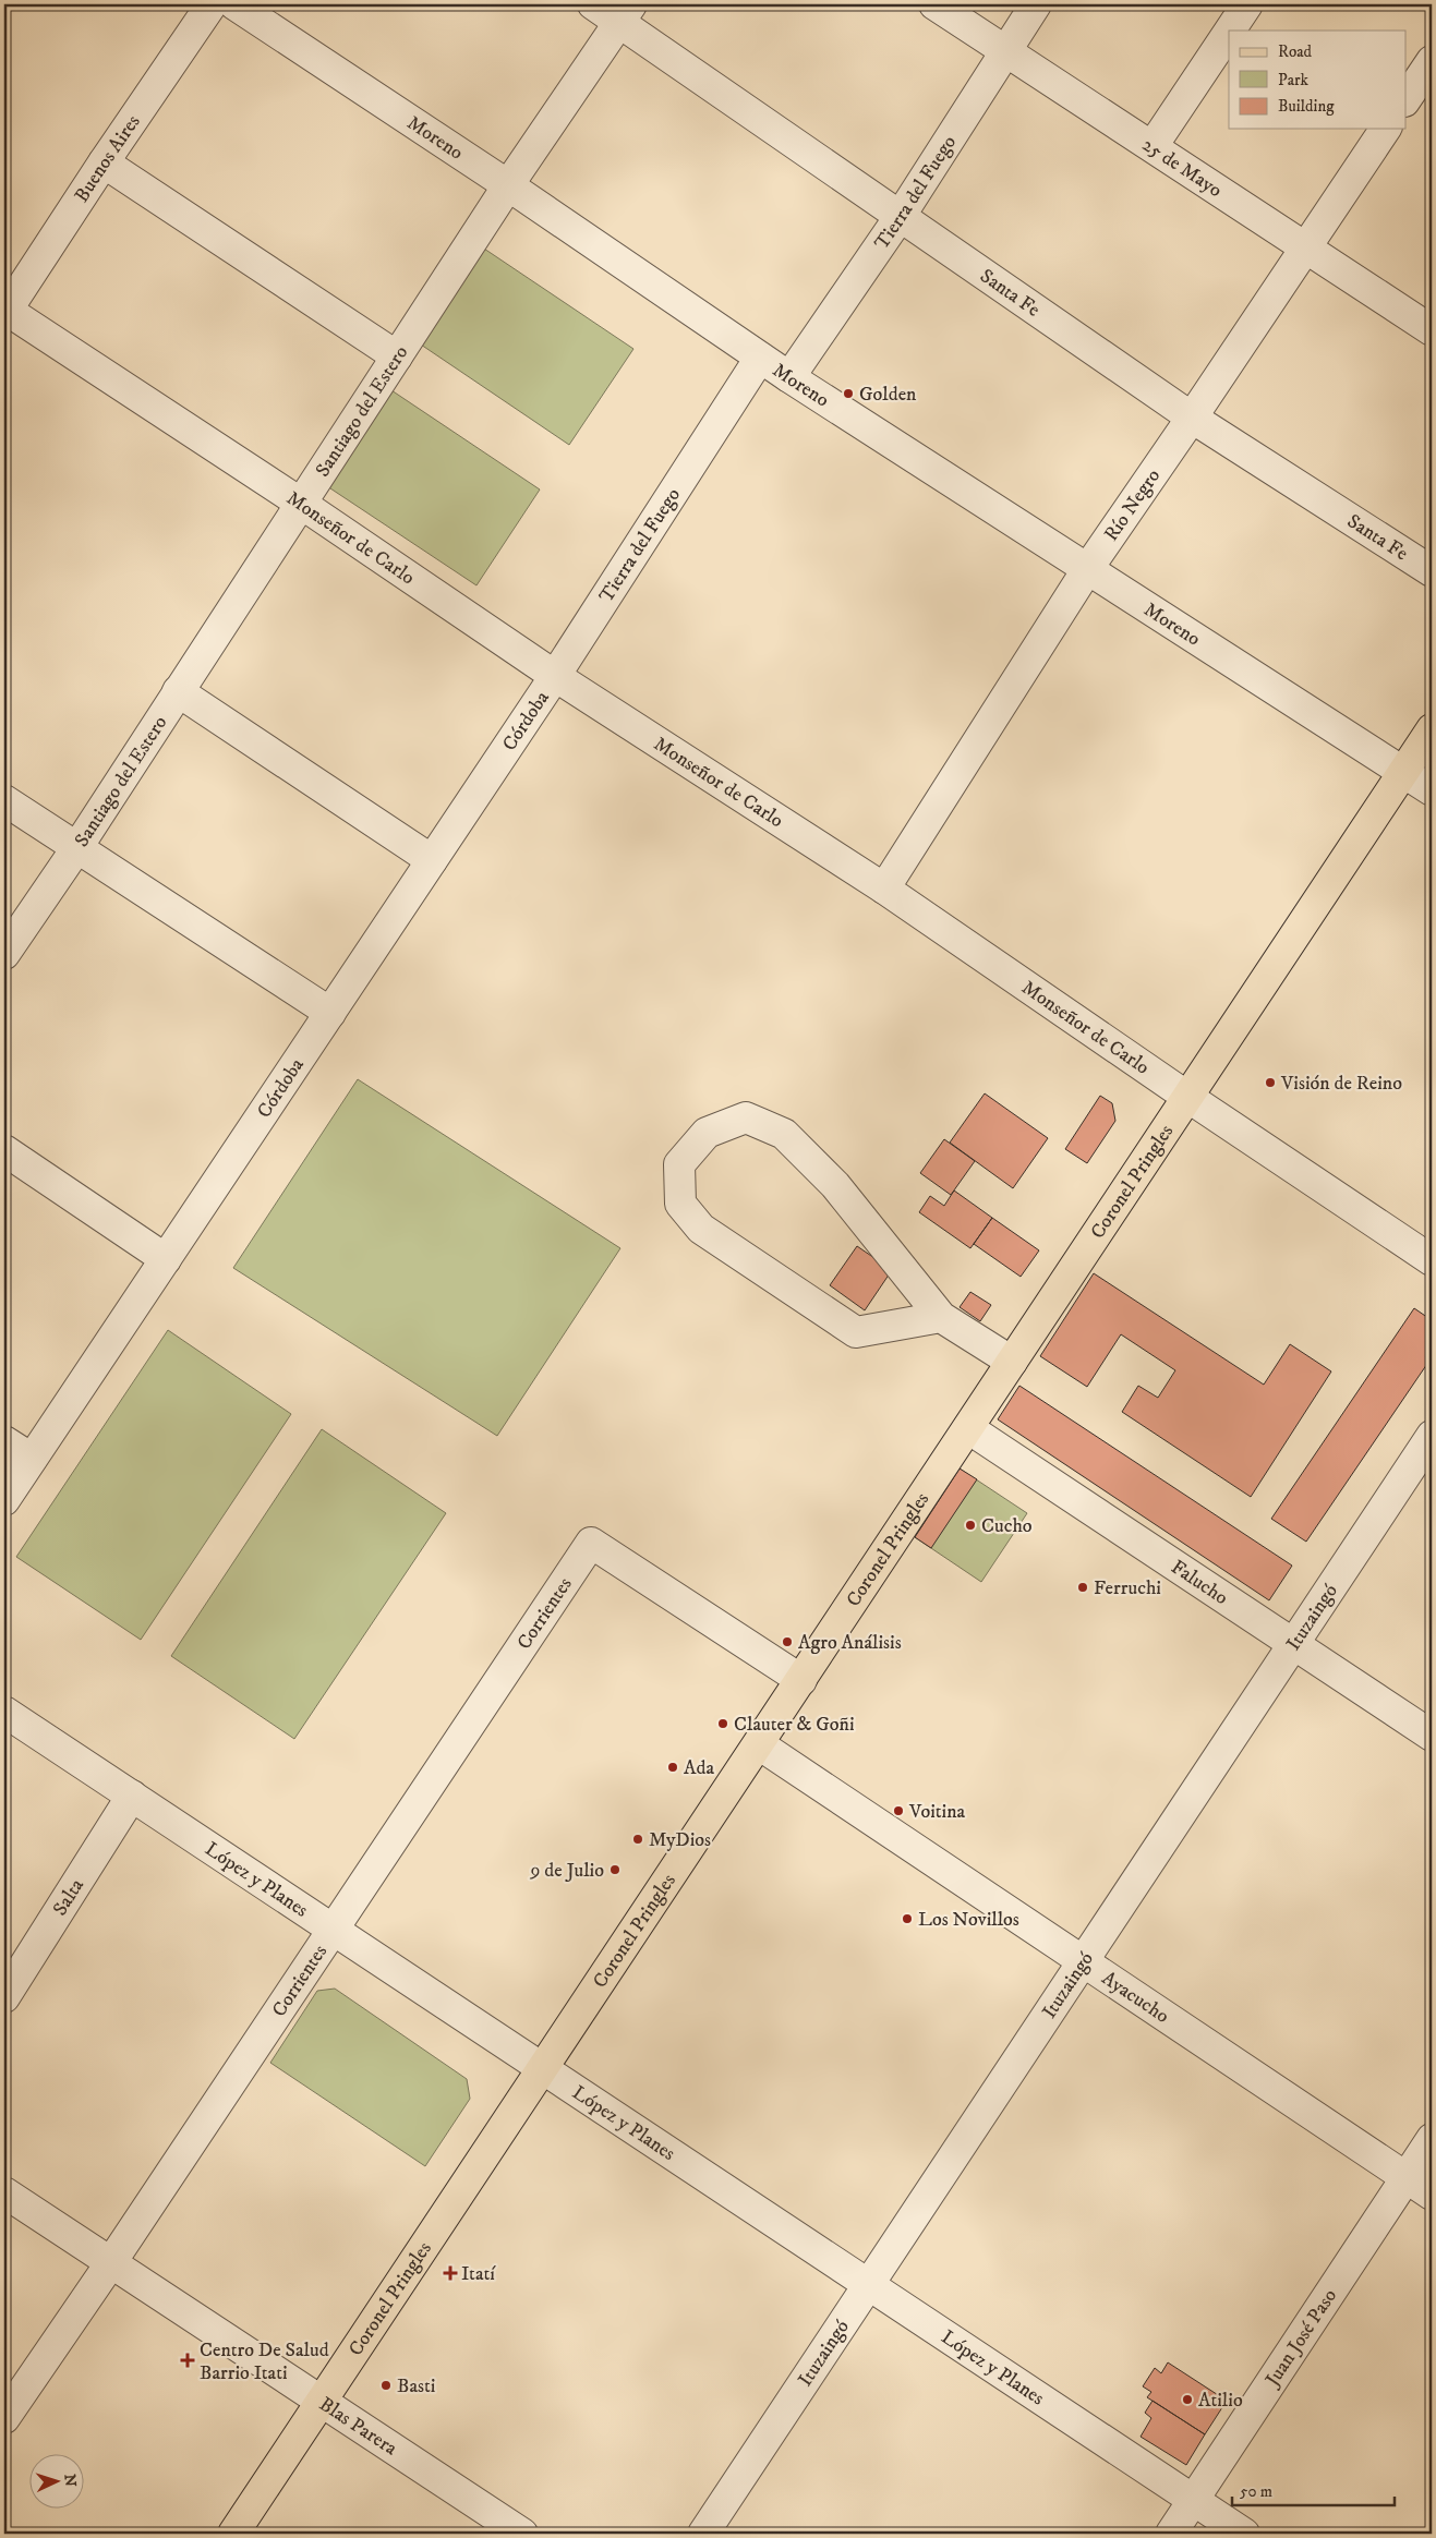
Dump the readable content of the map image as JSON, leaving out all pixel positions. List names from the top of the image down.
{
  "streets": {
    "main road": ["Coronel Pringles"],
    "street": [
      "Moreno",
      "Buenos Aires",
      "25 de Mayo",
      "Tierra del Fuego",
      "Santa Fe",
      "Santiago del Estero",
      "Río Negro",
      "Monseñor de Carlo",
      "Córdoba",
      "Falucho",
      "Corrientes",
      "Ituzaingó",
      "López y Planes",
      "Salta",
      "Ayacucho",
      "Juan José Paso",
      "Blas Parera"
    ]
  },
  "crossings": [
    ["Moreno", "Tierra del Fuego"],
    ["Moreno", "Santiago del Estero"],
    ["Moreno", "Río Negro"],
    ["Moreno", "Coronel Pringles"],
    ["Buenos Aires", "Monseñor de Carlo"],
    ["25 de Mayo", "Tierra del Fuego"],
    ["25 de Mayo", "Río Negro"],
    ["Tierra del Fuego", "Santa Fe"],
    ["Tierra del Fuego", "Monseñor de Carlo"],
    ["Tierra del Fuego", "Córdoba"],
    ["Santa Fe", "Santiago del Estero"],
    ["Santa Fe", "Río Negro"],
    ["Santiago del Estero", "Monseñor de Carlo"],
    ["Río Negro", "Monseñor de Carlo"],
    ["Monseñor de Carlo", "Córdoba"],
    ["Monseñor de Carlo", "Coronel Pringles"],
    ["Coronel Pringles", "Falucho"],
    ["Coronel Pringles", "Corrientes"],
    ["Coronel Pringles", "López y Planes"],
    ["Coronel Pringles", "Ayacucho"],
    ["Coronel Pringles", "Blas Parera"],
    ["Falucho", "Ituzaingó"],
    ["Corrientes", "López y Planes"],
    ["Corrientes", "Blas Parera"],
    ["Ituzaingó", "López y Planes"],
    ["Ituzaingó", "Ayacucho"],
    ["López y Planes", "Salta"],
    ["López y Planes", "Juan José Paso"],
    ["Ayacucho", "Juan José Paso"]
  ],
  "places": {
    "other": [
      "Golden",
      "Visión de Reino",
      "Cucho",
      "Ferruchi",
      "Agro Análisis",
      "Clauter & Goñi",
      "Ada",
      "Voitina",
      "MyDios",
      "9 de Julio",
      "Los Novillos",
      "Basti",
      "Atilio"
    ],
    "health": ["Itatí", "Centro De Salud Barrio Itati"]
  },
  "legend": ["Road", "Park", "Building"],
  "scale_bar": "50 m",
  "north": "right"
}
